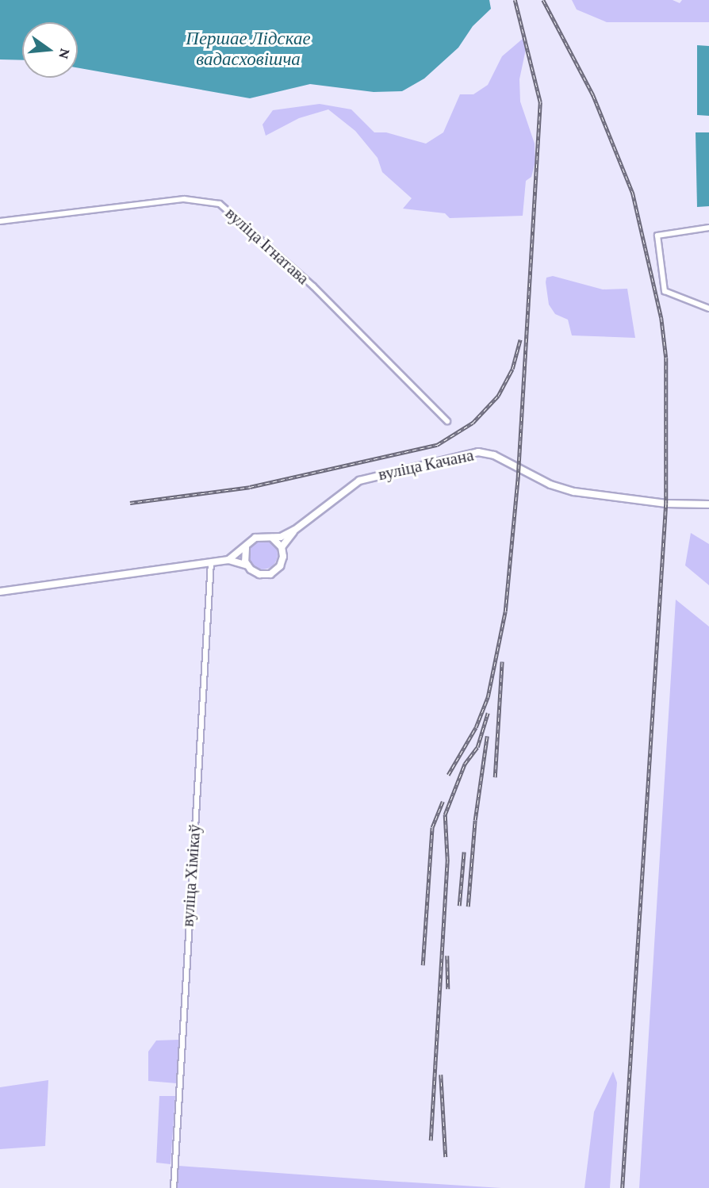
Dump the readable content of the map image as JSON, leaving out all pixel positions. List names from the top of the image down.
{
  "streets": {
    "main road": ["вуліца Качана"],
    "street": ["вуліца Ігнатава", "вуліца Хімікаў"]
  },
  "crossings": [
    ["вуліца Качана", "вуліца Хімікаў"]
  ],
  "water": ["Першае Лідскае вадасховішча"],
  "north": "right"
}
